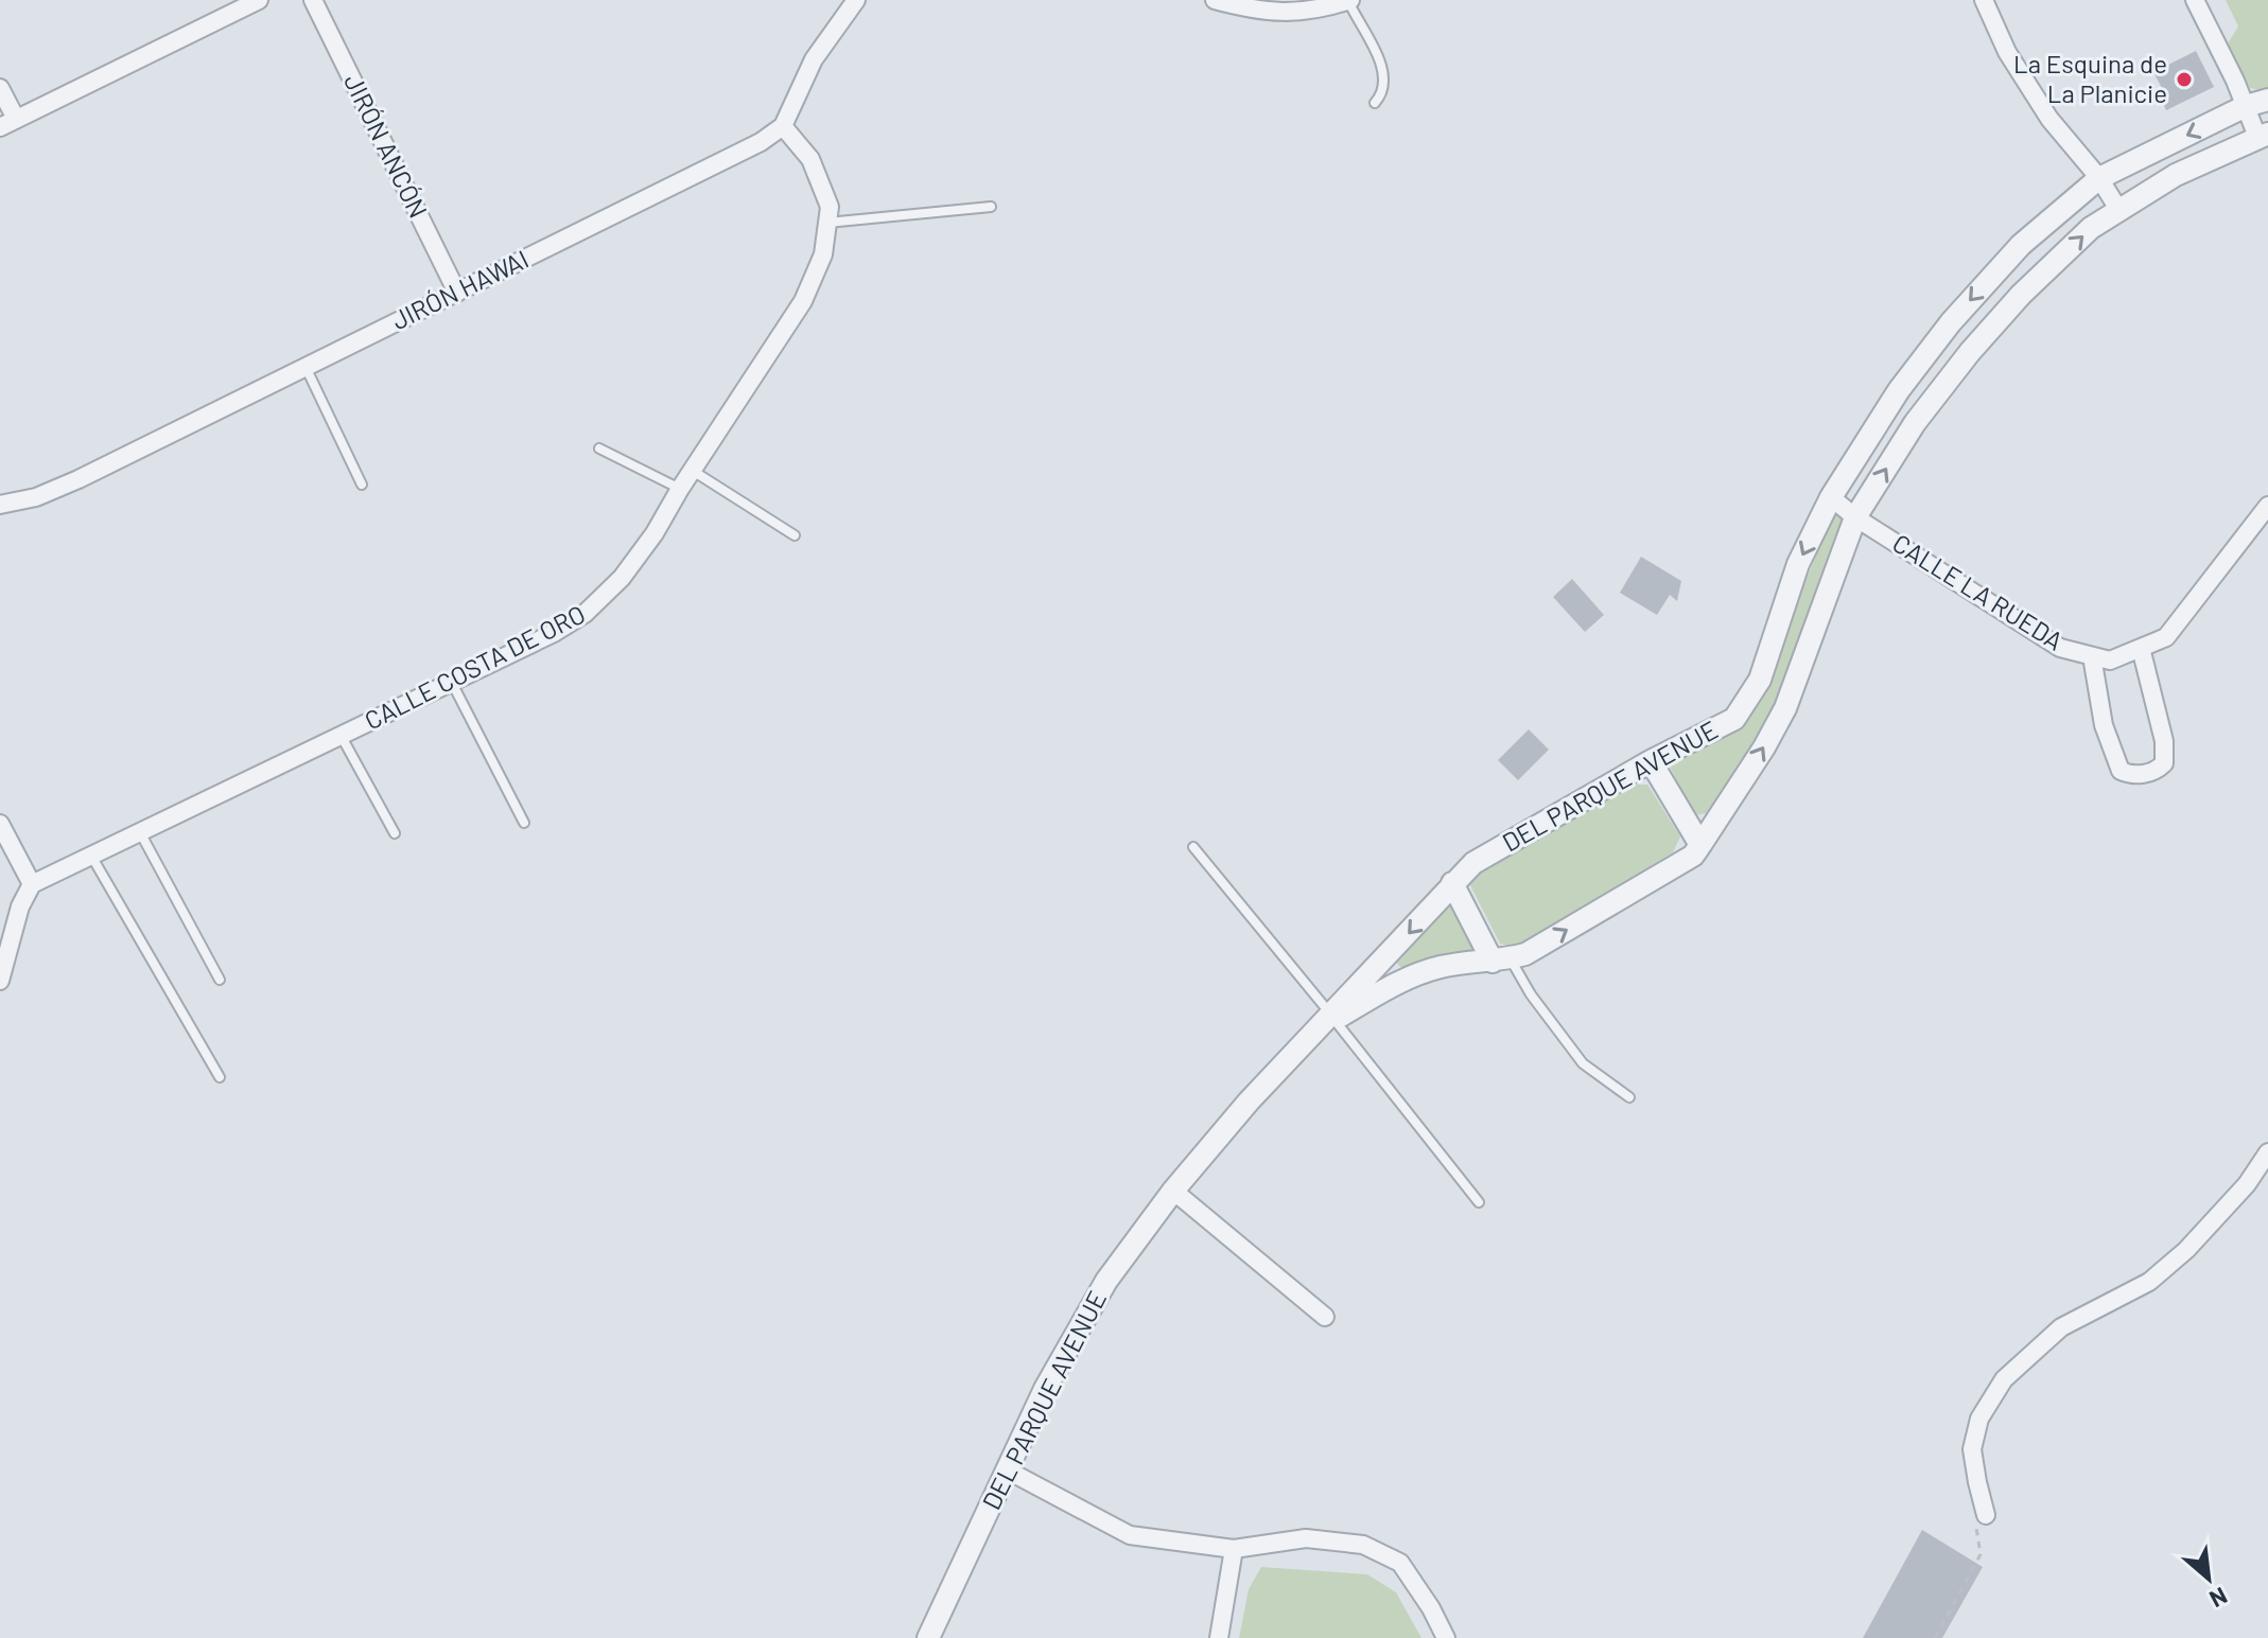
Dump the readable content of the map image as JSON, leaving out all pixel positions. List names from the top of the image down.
{
  "streets": {
    "street": [
      "JIRÓN ANCÓN",
      "JIRÓN HAWAI",
      "CALLE LA RUEDA",
      "CALLE COSTA DE ORO",
      "DEL PARQUE AVENUE"
    ]
  },
  "crossings": [
    ["JIRÓN ANCÓN", "JIRÓN HAWAI"],
    ["JIRÓN HAWAI", "CALLE COSTA DE ORO"],
    ["CALLE LA RUEDA", "DEL PARQUE AVENUE"]
  ],
  "places": ["La Esquina de La Planicie"],
  "north": "bottom right"
}
